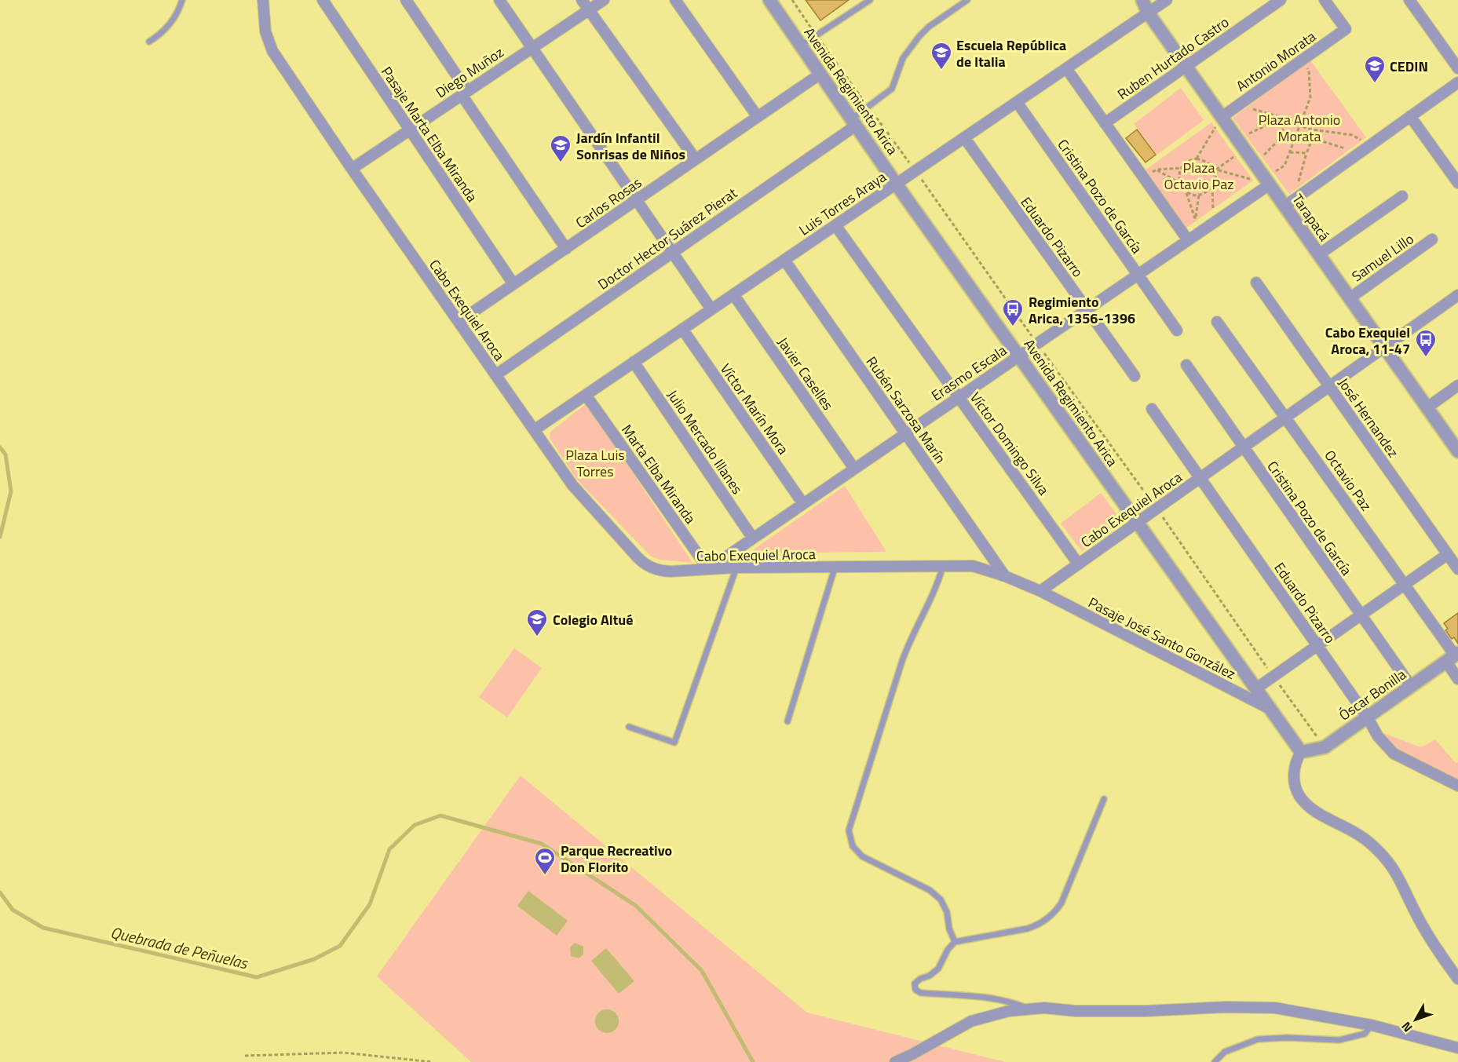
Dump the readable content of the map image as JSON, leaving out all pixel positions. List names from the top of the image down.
{
  "streets": {
    "street": [
      "Ruben Hurtado Castro",
      "Antonio Morata",
      "Diego Muñoz",
      "Avenida Regimiento Arica",
      "Pasaje Marta Elba Miranda",
      "Cristina Pozo de García",
      "Carlos Rosas",
      "Luis Torres Araya",
      "Tarapacá",
      "Eduardo Pizarro",
      "Doctor Hector Suárez Pierat",
      "Samuel Lillo",
      "Cabo Exequiel Aroca",
      "Erasmo Escala",
      "Javier Caselles",
      "Víctor Marín Mora",
      "Rubén Sarzosa Marín",
      "José Hernandez",
      "Julio Mercado Illanes",
      "Víctor Domingo Silva",
      "Marta Elba Miranda",
      "Octavio Paz",
      "Pasaje José Santo González",
      "Óscar Bonilla"
    ]
  },
  "crossings": [
    ["Ruben Hurtado Castro", "Tarapacá"],
    ["Antonio Morata", "Tarapacá"],
    ["Diego Muñoz", "Pasaje Marta Elba Miranda"],
    ["Diego Muñoz", "Cabo Exequiel Aroca"],
    ["Avenida Regimiento Arica", "Carlos Rosas"],
    ["Avenida Regimiento Arica", "Luis Torres Araya"],
    ["Avenida Regimiento Arica", "Doctor Hector Suárez Pierat"],
    ["Avenida Regimiento Arica", "Cabo Exequiel Aroca"],
    ["Avenida Regimiento Arica", "Erasmo Escala"],
    ["Avenida Regimiento Arica", "Pasaje José Santo González"],
    ["Avenida Regimiento Arica", "Óscar Bonilla"],
    ["Pasaje Marta Elba Miranda", "Carlos Rosas"],
    ["Cristina Pozo de García", "Luis Torres Araya"],
    ["Cristina Pozo de García", "Cabo Exequiel Aroca"],
    ["Cristina Pozo de García", "Erasmo Escala"],
    ["Cristina Pozo de García", "Óscar Bonilla"],
    ["Carlos Rosas", "Cabo Exequiel Aroca"],
    ["Luis Torres Araya", "Tarapacá"],
    ["Luis Torres Araya", "Eduardo Pizarro"],
    ["Luis Torres Araya", "Cabo Exequiel Aroca"],
    ["Luis Torres Araya", "Javier Caselles"],
    ["Luis Torres Araya", "Víctor Marín Mora"],
    ["Luis Torres Araya", "Rubén Sarzosa Marín"],
    ["Luis Torres Araya", "Julio Mercado Illanes"],
    ["Luis Torres Araya", "Víctor Domingo Silva"],
    ["Luis Torres Araya", "Marta Elba Miranda"],
    ["Tarapacá", "Samuel Lillo"],
    ["Tarapacá", "Cabo Exequiel Aroca"],
    ["Tarapacá", "Erasmo Escala"],
    ["Eduardo Pizarro", "Cabo Exequiel Aroca"],
    ["Eduardo Pizarro", "Erasmo Escala"],
    ["Eduardo Pizarro", "Óscar Bonilla"],
    ["Doctor Hector Suárez Pierat", "Cabo Exequiel Aroca"],
    ["Cabo Exequiel Aroca", "Erasmo Escala"],
    ["Cabo Exequiel Aroca", "Rubén Sarzosa Marín"],
    ["Cabo Exequiel Aroca", "José Hernandez"],
    ["Cabo Exequiel Aroca", "Víctor Domingo Silva"],
    ["Cabo Exequiel Aroca", "Marta Elba Miranda"],
    ["Cabo Exequiel Aroca", "Octavio Paz"],
    ["Cabo Exequiel Aroca", "Pasaje José Santo González"],
    ["Erasmo Escala", "Javier Caselles"],
    ["Erasmo Escala", "Víctor Marín Mora"],
    ["Erasmo Escala", "Rubén Sarzosa Marín"],
    ["Erasmo Escala", "Julio Mercado Illanes"],
    ["Erasmo Escala", "Víctor Domingo Silva"],
    ["Erasmo Escala", "Marta Elba Miranda"],
    ["Octavio Paz", "Óscar Bonilla"]
  ],
  "water": ["Quebrada de Peñuelas"],
  "parks": ["Plaza Antonio Morata", "Plaza Octavio Paz", "Plaza Luis Torres"],
  "places": {
    "school or university": [
      "Escuela República de Italia",
      "CEDIN",
      "Jardín Infantil Sonrisas de Niños",
      "Colegio Altué"
    ],
    "bus stop": ["Regimiento Arica, 1356-1396", "Cabo Exequiel Aroca, 11-47"],
    "sports": ["Parque Recreativo Don Florito"]
  },
  "north": "bottom left"
}
